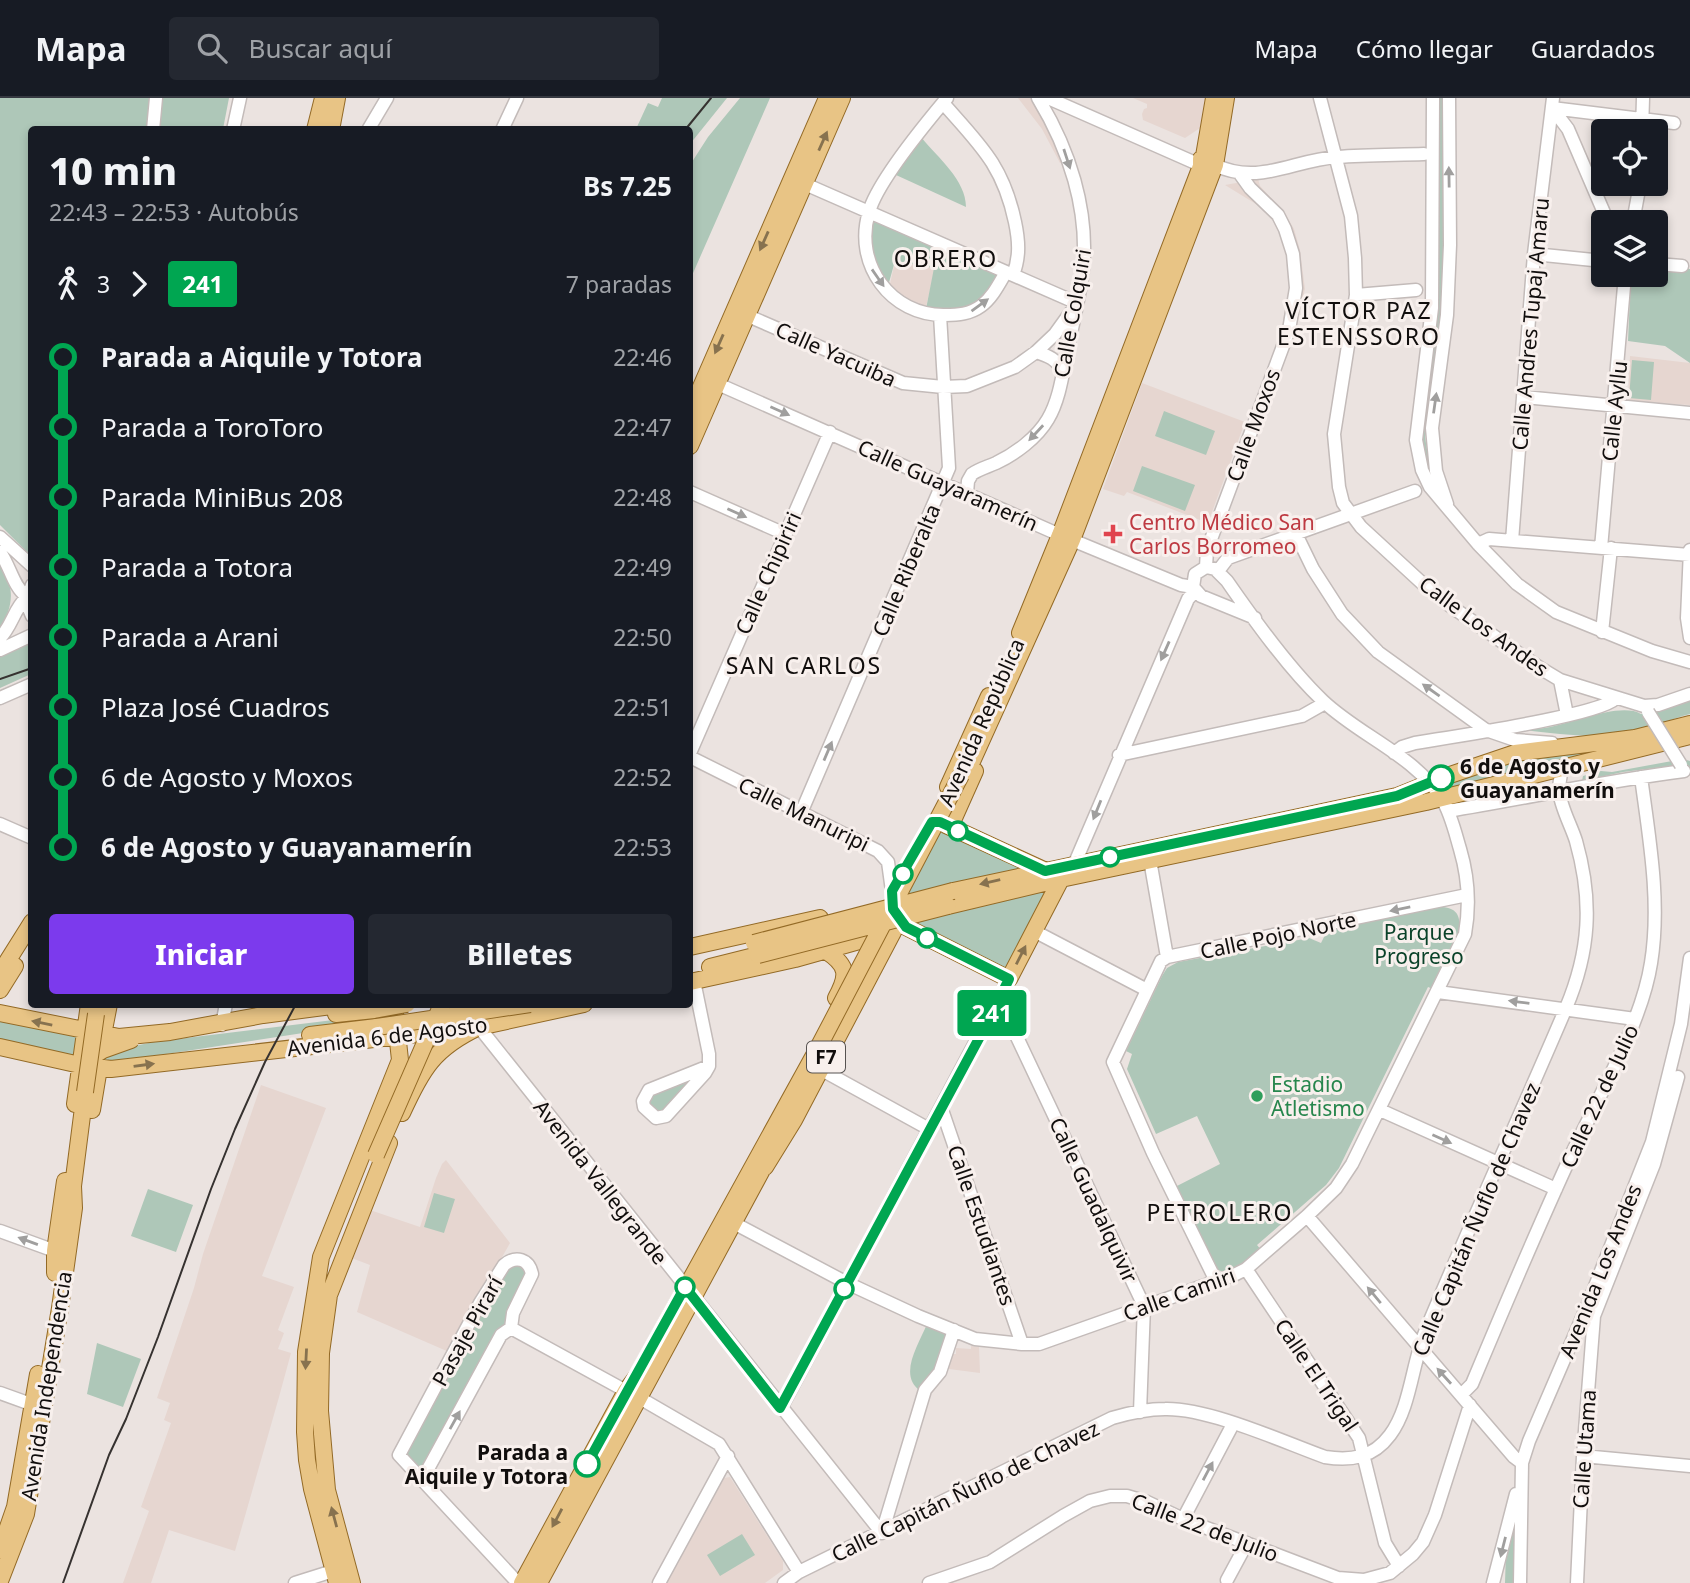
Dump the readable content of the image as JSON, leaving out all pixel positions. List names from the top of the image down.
{
  "streets": {
    "main road": [
      "Avenida República",
      "Avenida 6 de Agosto",
      "F7",
      "Avenida Independencia"
    ],
    "street": [
      "Calle Colquiri",
      "Calle Andres Tupaj Amaru",
      "Calle Yacuiba",
      "Calle Ayllu",
      "Calle Moxos",
      "Calle Guayaramerín",
      "Calle Riberalta",
      "Calle Chipiriri",
      "Calle Los Andes",
      "Calle Manuripi",
      "Calle Pojo Norte",
      "Calle 22 de Julio",
      "Avenida Vallegrande",
      "Calle Guadalquivir",
      "Calle Capitán Ñuflo de Chavez",
      "Calle Estudiantes",
      "Avenida Los Andes",
      "Calle Camiri",
      "Pasaje Pirarí",
      "Calle El Trigal",
      "Calle Utama"
    ]
  },
  "crossings": [
    ["Calle Colquiri", "Calle Yacuiba"],
    ["Calle Colquiri", "Calle Guayaramerín"],
    ["Calle Yacuiba", "Calle Riberalta"],
    ["Calle Moxos", "Calle Guayaramerín"],
    ["Calle Guayaramerín", "Calle Riberalta"],
    ["Calle Guayaramerín", "Calle Chipiriri"],
    ["Calle Guayaramerín", "Avenida República"],
    ["Calle Guayaramerín", "Calle Camiri"],
    ["Calle Riberalta", "Calle Manuripi"],
    ["Avenida República", "Calle Manuripi"],
    ["Avenida República", "F7"],
    ["Avenida República", "Avenida Vallegrande"],
    ["Avenida República", "Calle Camiri"],
    ["Calle Pojo Norte", "Calle Camiri"],
    ["Avenida 6 de Agosto", "Avenida Vallegrande"],
    ["F7", "Calle Estudiantes"],
    ["Calle 22 de Julio", "Calle El Trigal"],
    ["Avenida Vallegrande", "Calle Capitán Ñuflo de Chavez"],
    ["Calle Guadalquivir", "Calle Capitán Ñuflo de Chavez"],
    ["Calle Guadalquivir", "Calle Camiri"],
    ["Calle Capitán Ñuflo de Chavez", "Calle El Trigal"],
    ["Calle Estudiantes", "Calle Camiri"],
    ["Avenida Los Andes", "Calle Utama"],
    ["Calle Camiri", "Calle El Trigal"]
  ],
  "one_way": ["Calle Colquiri", "Calle Riberalta", "Calle Pojo Norte"],
  "districts": [
    "OBRERO",
    "VÍCTOR PAZ ESTENSSORO",
    "SAN CARLOS",
    "PETROLERO"
  ],
  "parks": ["Parque Progreso"],
  "places": {
    "health": ["Centro Médico San Carlos Borromeo"],
    "other": ["6 de Agosto y Guayanamerín", "Estadio Atletismo", "Parada a Aiquile y Totora"]
  },
  "lines": ["bus line 241"],
  "page": {
    "header": "Mapa",
    "search": "Buscar aquí",
    "nav": ["Mapa", "Cómo llegar", "Guardados"],
    "on_map": "241",
    "heading": ["10 min", "22:43 – 22:53 · Autobús", "Bs 7.25"],
    "legs": ["3", "241", "7 paradas"],
    "list": [
      {
        "name": "Parada a Aiquile y Totora",
        "value": "22:46"
      },
      {
        "name": "Parada a ToroToro",
        "value": "22:47"
      },
      {
        "name": "Parada MiniBus 208",
        "value": "22:48"
      },
      {
        "name": "Parada a Totora",
        "value": "22:49"
      },
      {
        "name": "Parada a Arani",
        "value": "22:50"
      },
      {
        "name": "Plaza José Cuadros",
        "value": "22:51"
      },
      {
        "name": "6 de Agosto y Moxos",
        "value": "22:52"
      },
      {
        "name": "6 de Agosto y Guayanamerín",
        "value": "22:53"
      }
    ],
    "buttons": ["Iniciar", "Billetes"]
  }
}
